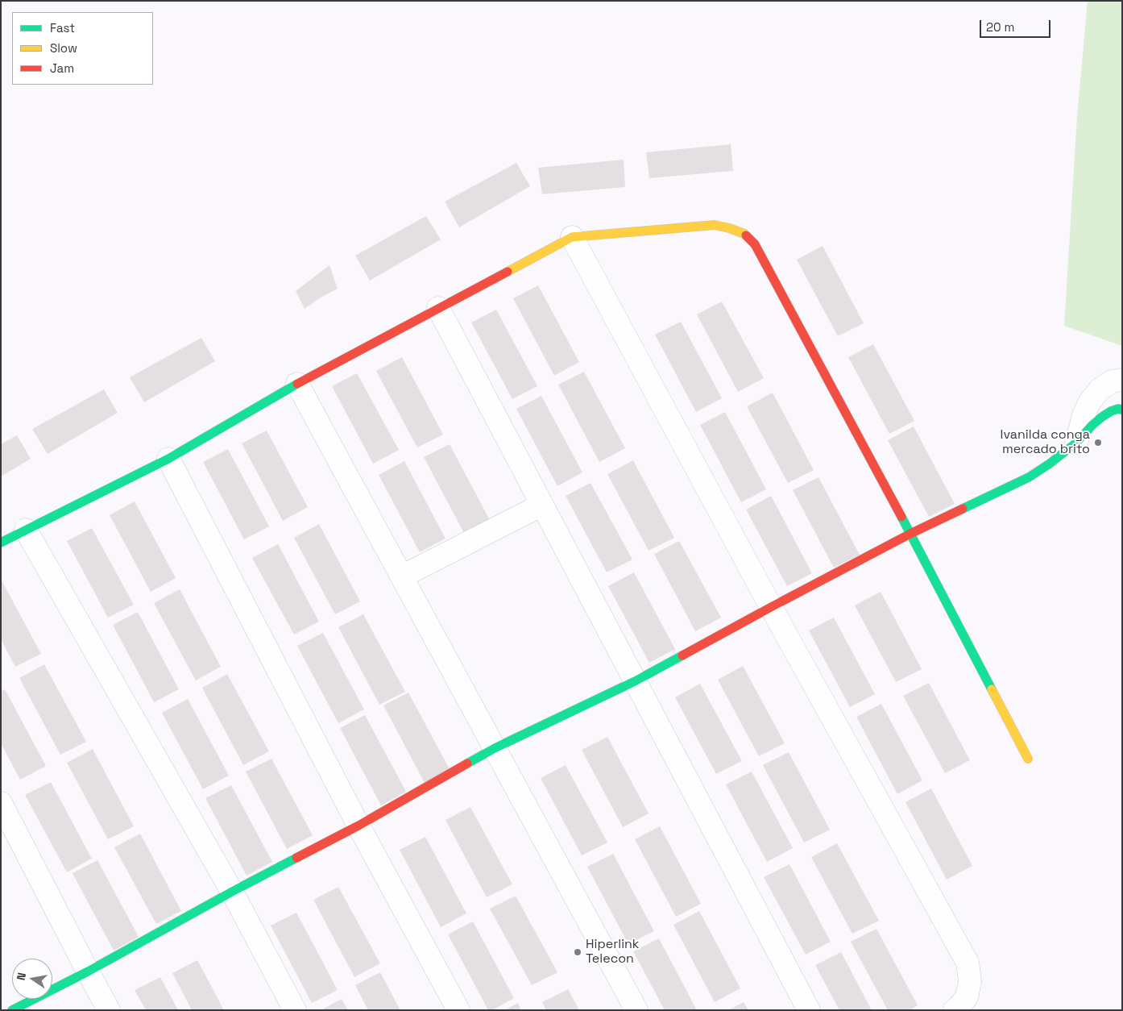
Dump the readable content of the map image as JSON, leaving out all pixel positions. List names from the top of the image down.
{
  "places": ["Ivanilda conga mercado brito", "Hiperlink Telecon"],
  "legend": ["Fast", "Slow", "Jam"],
  "scale_bar": "20 m",
  "north": "left"
}
